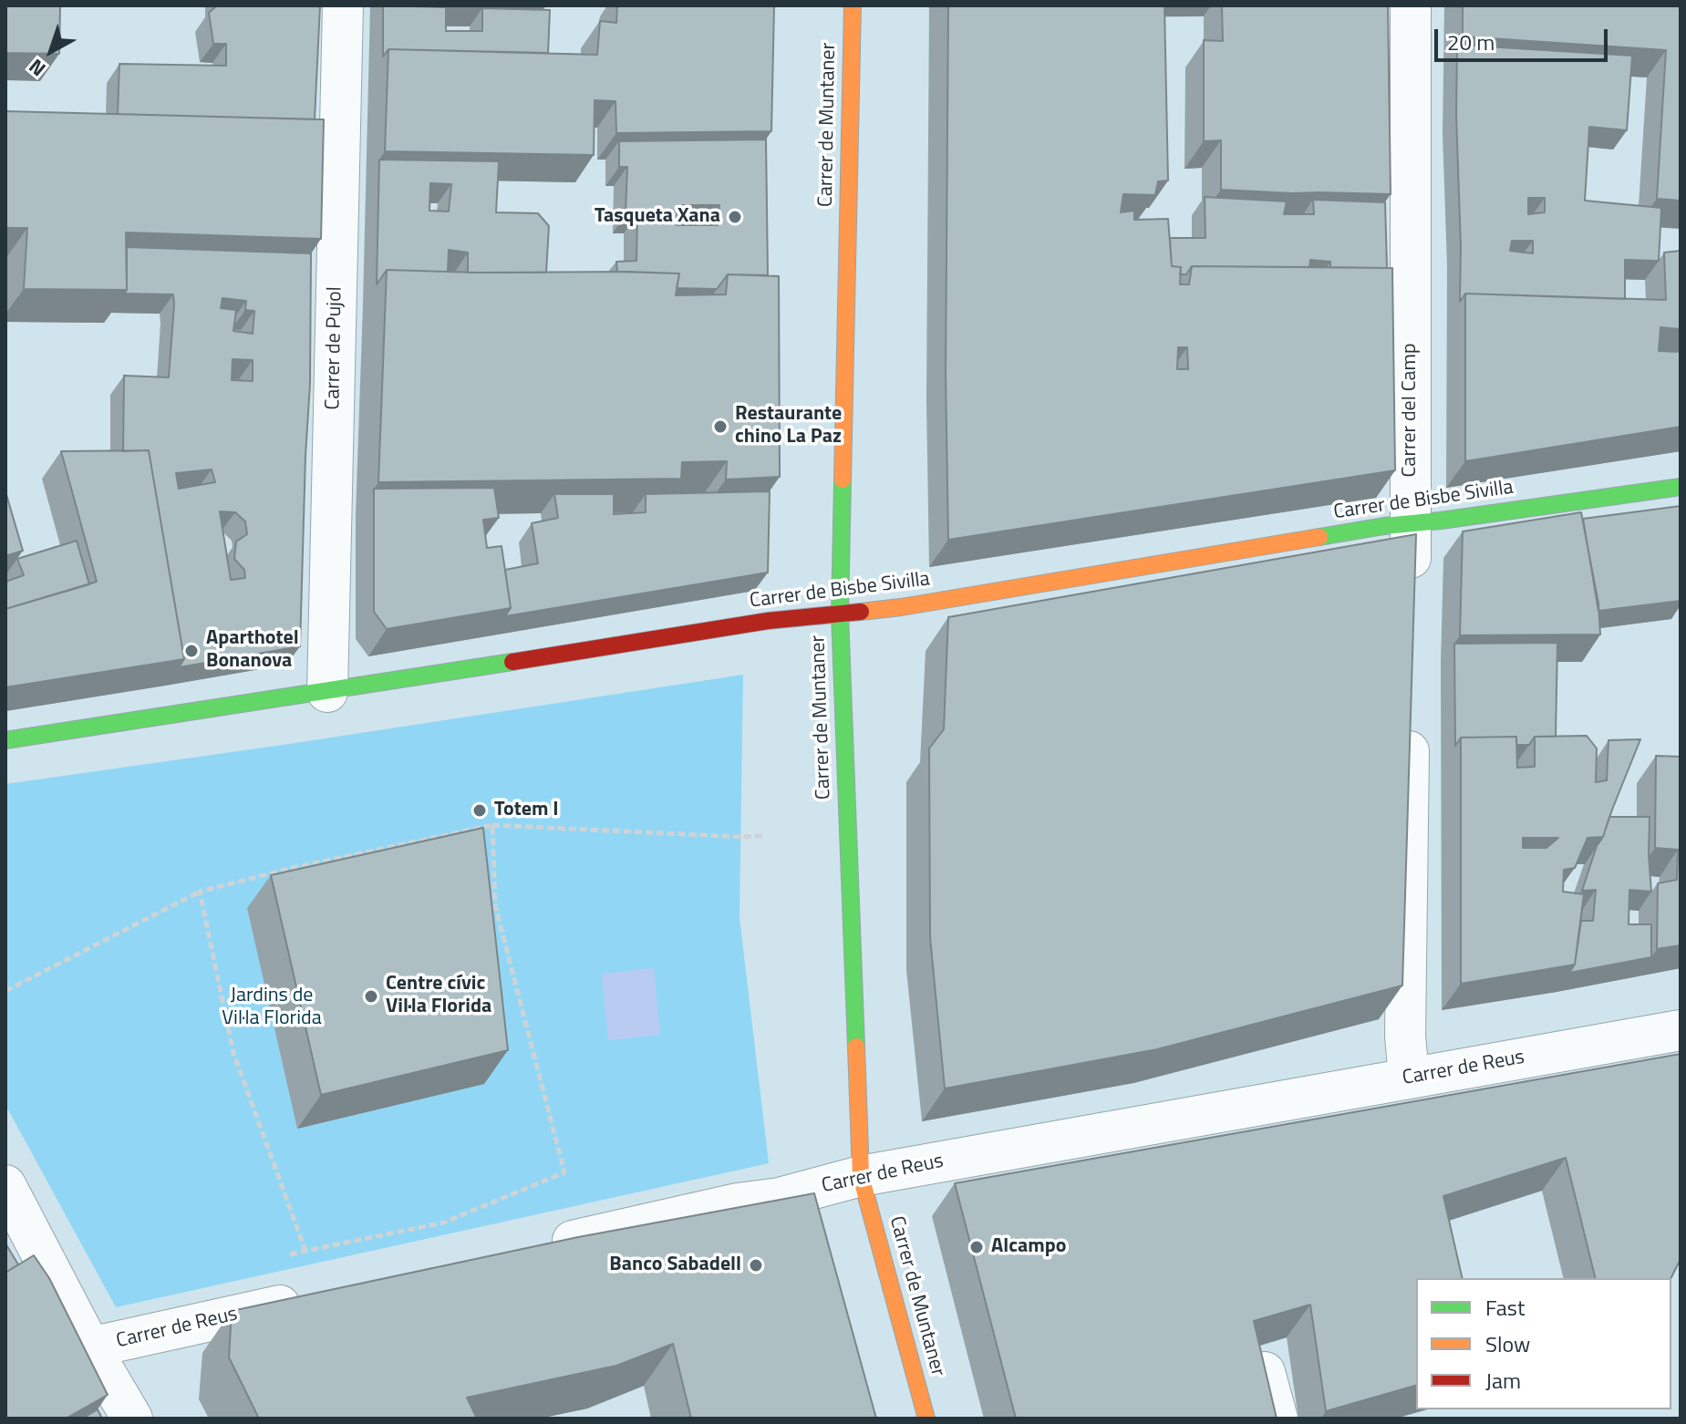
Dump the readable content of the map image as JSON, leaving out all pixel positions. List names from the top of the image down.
{
  "streets": {
    "street": [
      "Carrer de Muntaner",
      "Carrer de Pujol",
      "Carrer del Camp",
      "Carrer de Bisbe Sivilla",
      "Carrer de Reus"
    ]
  },
  "crossings": [
    ["Carrer de Muntaner", "Carrer de Bisbe Sivilla"],
    ["Carrer de Muntaner", "Carrer de Reus"],
    ["Carrer de Pujol", "Carrer de Bisbe Sivilla"],
    ["Carrer del Camp", "Carrer de Bisbe Sivilla"]
  ],
  "parks": ["Jardins de Vil·la Florida"],
  "places": [
    "Tasqueta Xana",
    "Restaurante chino La Paz",
    "Aparthotel Bonanova",
    "Totem I",
    "Centre cívic Vil·la Florida",
    "Alcampo",
    "Banco Sabadell"
  ],
  "legend": ["Fast", "Slow", "Jam"],
  "scale_bar": "20 m",
  "north": "bottom left"
}
